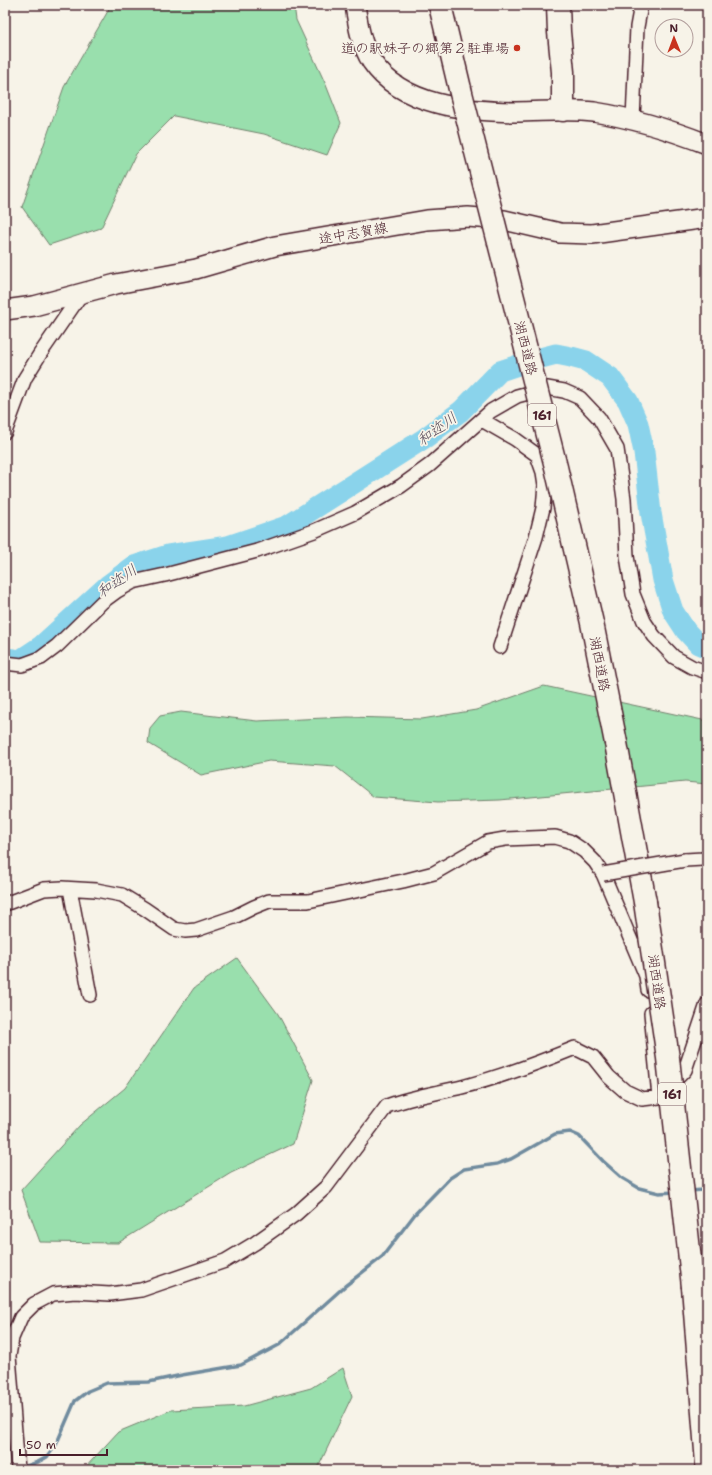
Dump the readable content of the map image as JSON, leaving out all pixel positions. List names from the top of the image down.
{
  "streets": {
    "highway": ["湖西道路", "161"],
    "main road": ["途中志賀線"]
  },
  "water": ["和迩川"],
  "places": ["道の駅妹子の郷第２駐車場"],
  "scale_bar": "50 m",
  "north": "top"
}
